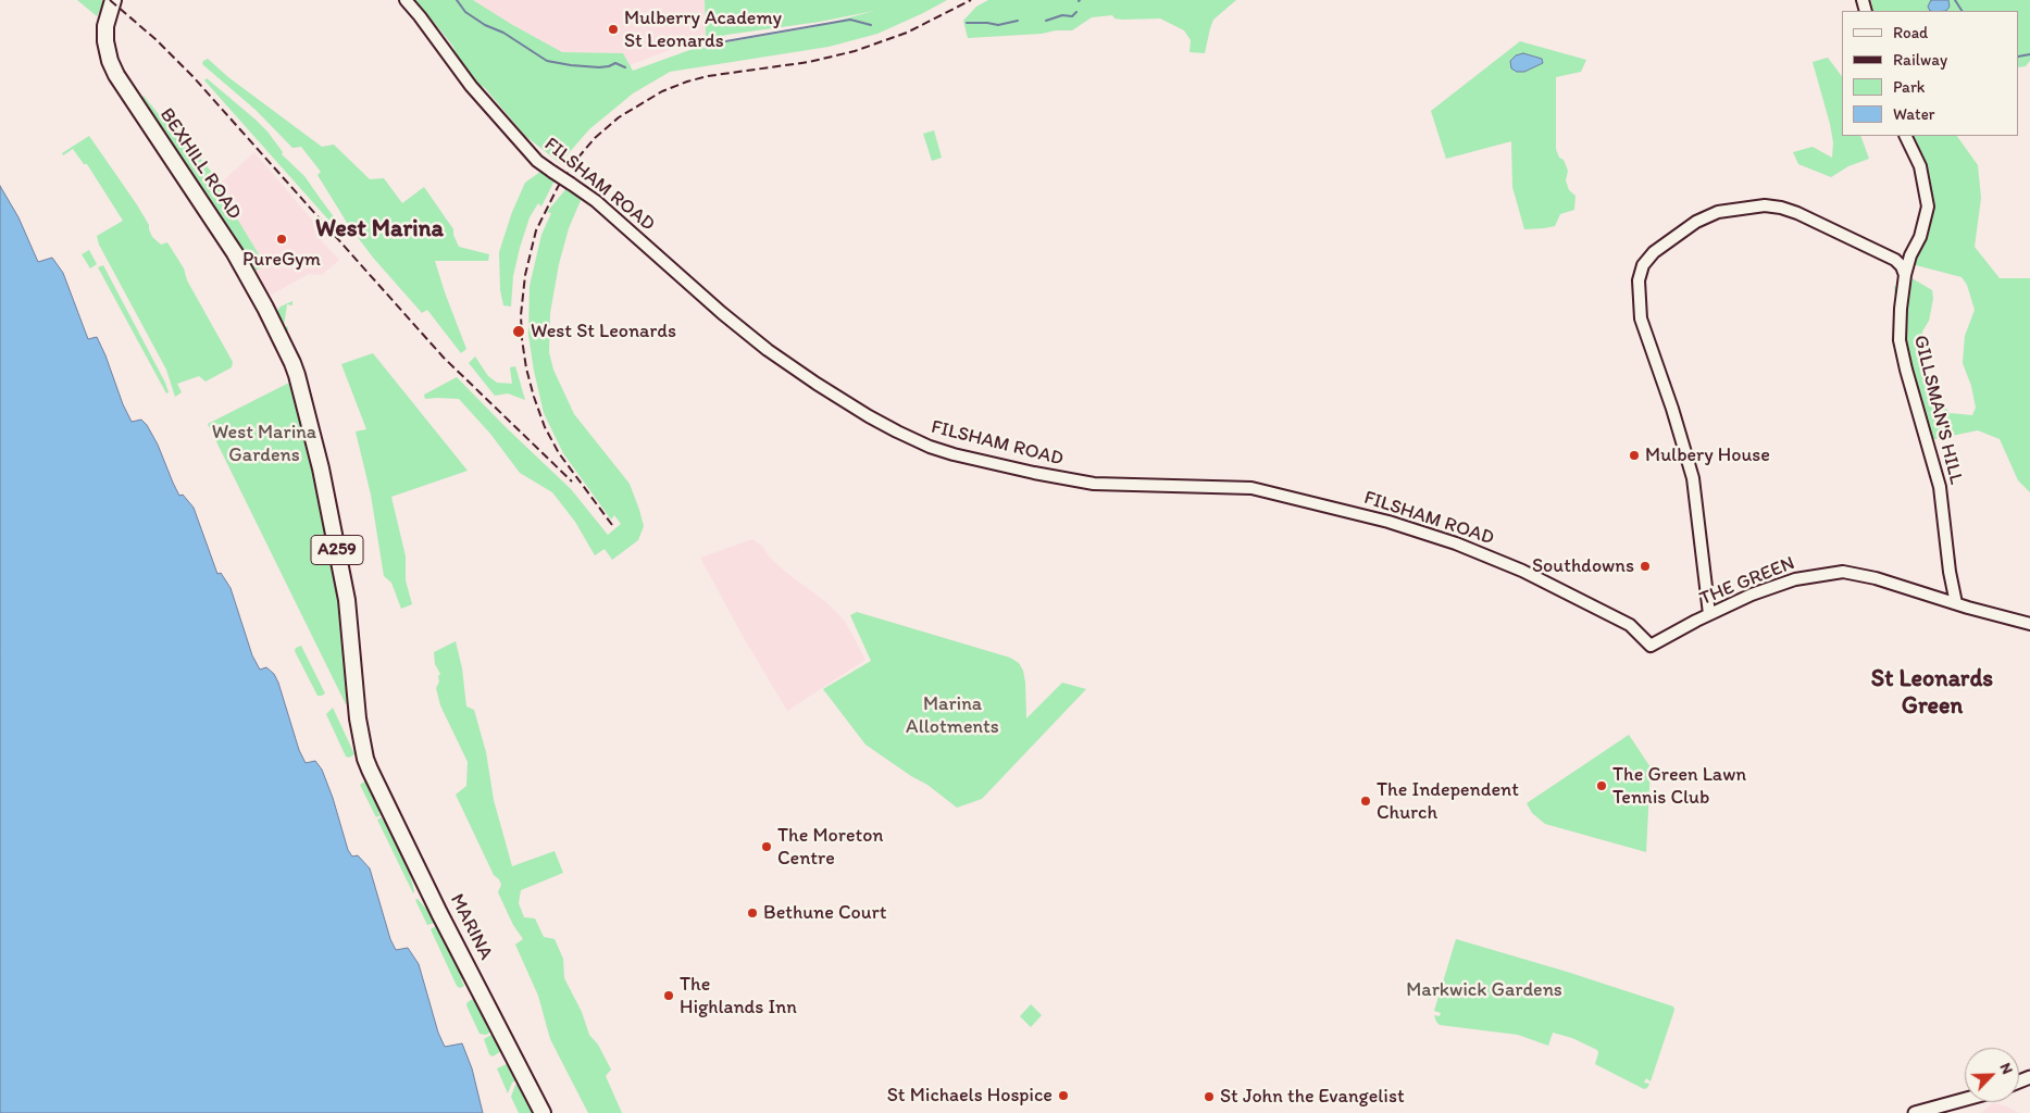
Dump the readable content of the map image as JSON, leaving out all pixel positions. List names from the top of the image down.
{
  "streets": {
    "highway": ["BEXHILL ROAD", "A259", "MARINA"],
    "street": ["FILSHAM ROAD", "GILLSMAN'S HILL", "THE GREEN"]
  },
  "crossings": [
    ["BEXHILL ROAD", "MARINA"],
    ["FILSHAM ROAD", "THE GREEN"],
    ["GILLSMAN'S HILL", "THE GREEN"]
  ],
  "districts": ["West Marina", "St Leonards Green"],
  "parks": ["West Marina Gardens", "Marina Allotments", "Markwick Gardens"],
  "places": [
    "Mulberry Academy St Leonards",
    "PureGym",
    "West St Leonards",
    "Mulbery House",
    "Southdowns",
    "The Green Lawn Tennis Club",
    "The Independent Church",
    "The Moreton Centre",
    "Bethune Court",
    "The Highlands Inn",
    "St Michaels Hospice",
    "St John the Evangelist"
  ],
  "legend": [
    "Road",
    "Railway",
    "Park",
    "Water"
  ],
  "north": "top right"
}
